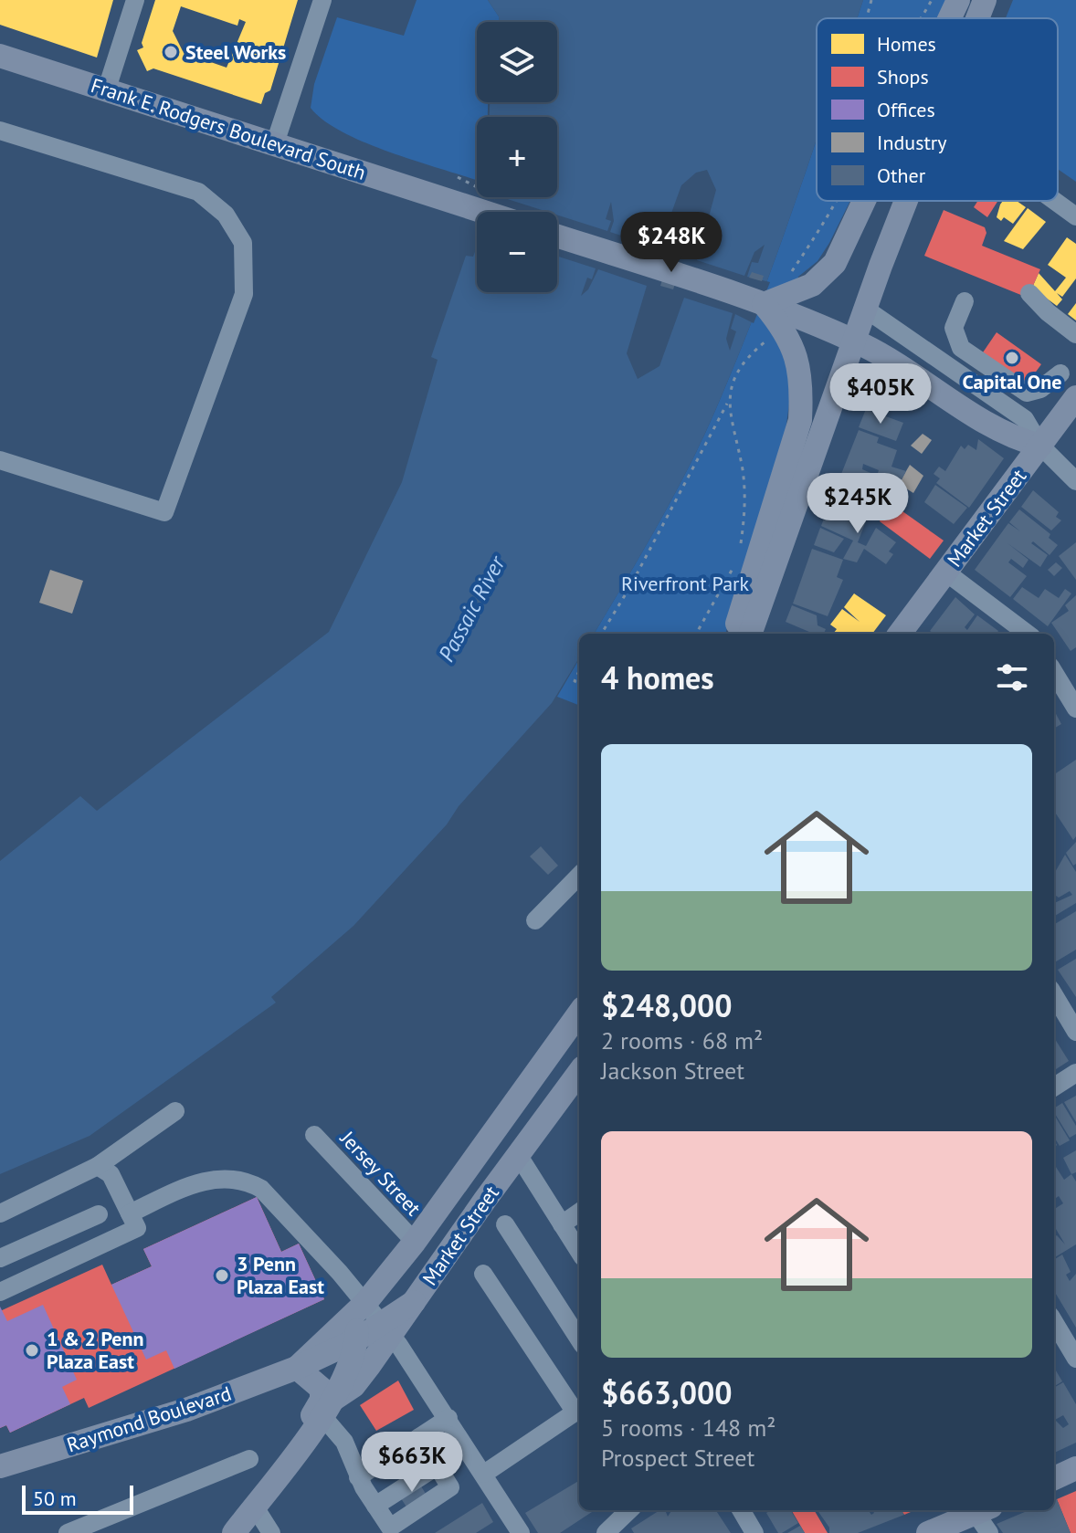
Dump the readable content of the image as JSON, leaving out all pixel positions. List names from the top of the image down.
{
  "streets": {
    "main road": ["Frank E. Rodgers Boulevard South", "Market Street", "Raymond Boulevard"],
    "street": ["Jersey Street"]
  },
  "crossings": [
    ["Market Street", "Jersey Street"],
    ["Market Street", "Raymond Boulevard"]
  ],
  "water": ["Passaic River"],
  "parks": ["Riverfront Park"],
  "places": [
    "Steel Works",
    "Capital One",
    "3 Penn Plaza East",
    "1 & 2 Penn Plaza East"
  ],
  "legend": [
    "Homes",
    "Shops",
    "Offices",
    "Industry",
    "Other"
  ],
  "scale_bar": "50 m",
  "page": {
    "map_buttons": ["+", "−"],
    "price": [
      "$248K",
      "$405K",
      "$245K",
      "$663K"
    ],
    "heading": "4 homes",
    "list": [
      {
        "name": "$248,000",
        "note": "2 rooms · 68 m² · Jackson Street"
      },
      {
        "name": "$663,000",
        "note": "5 rooms · 148 m² · Prospect Street"
      }
    ],
    "scale": "50 m"
  }
}
